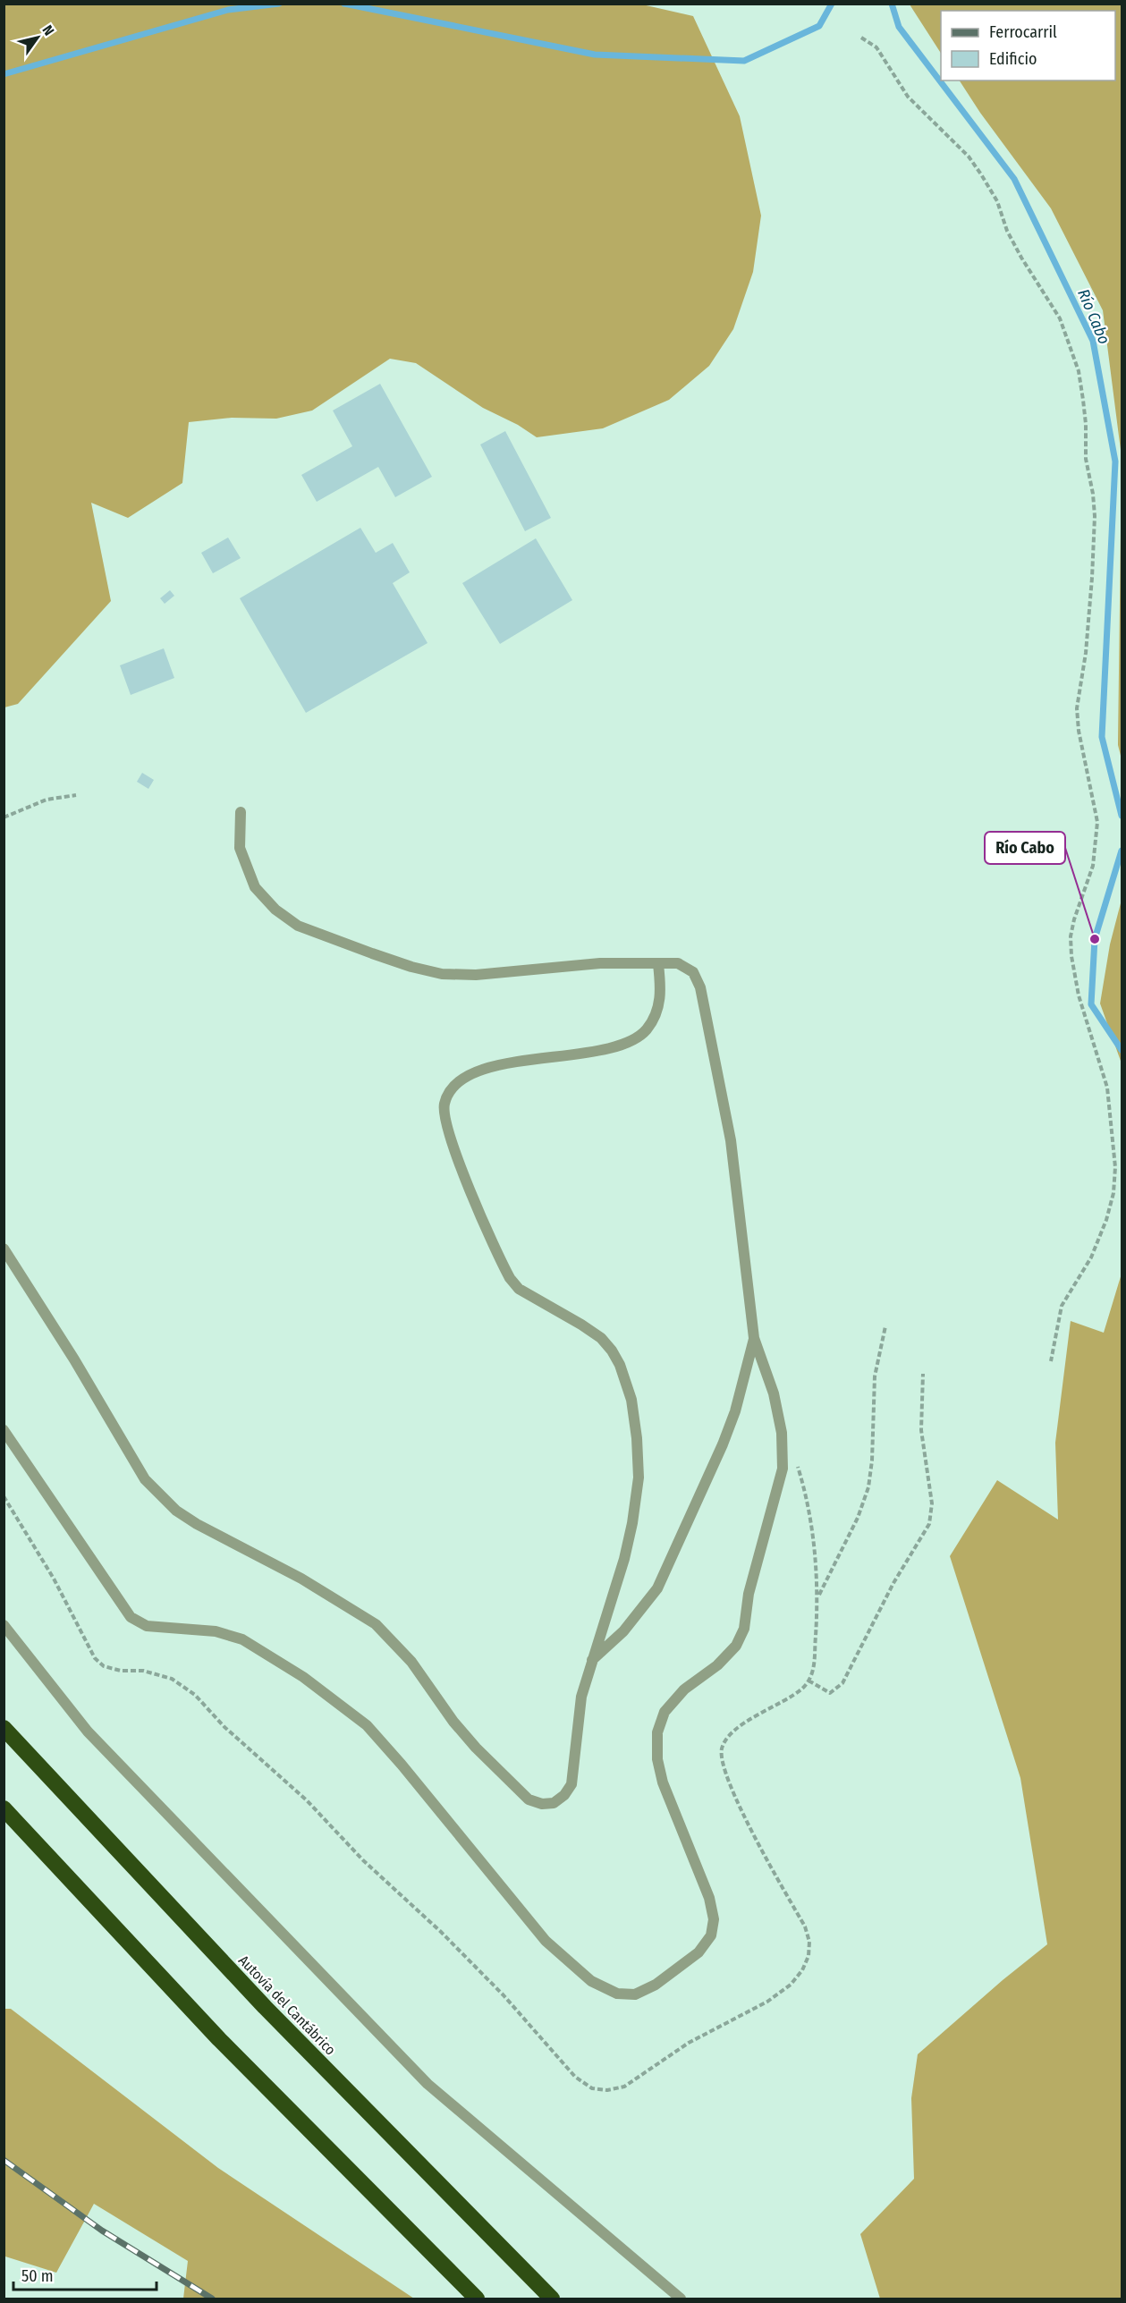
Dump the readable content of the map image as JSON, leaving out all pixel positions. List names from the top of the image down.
{
  "streets": {
    "highway": ["Autovía del Cantábrico"]
  },
  "water": ["Río Cabo"],
  "places": ["Río Cabo"],
  "legend": ["Ferrocarril", "Edificio"],
  "scale_bar": "50 m",
  "north": "top right"
}
